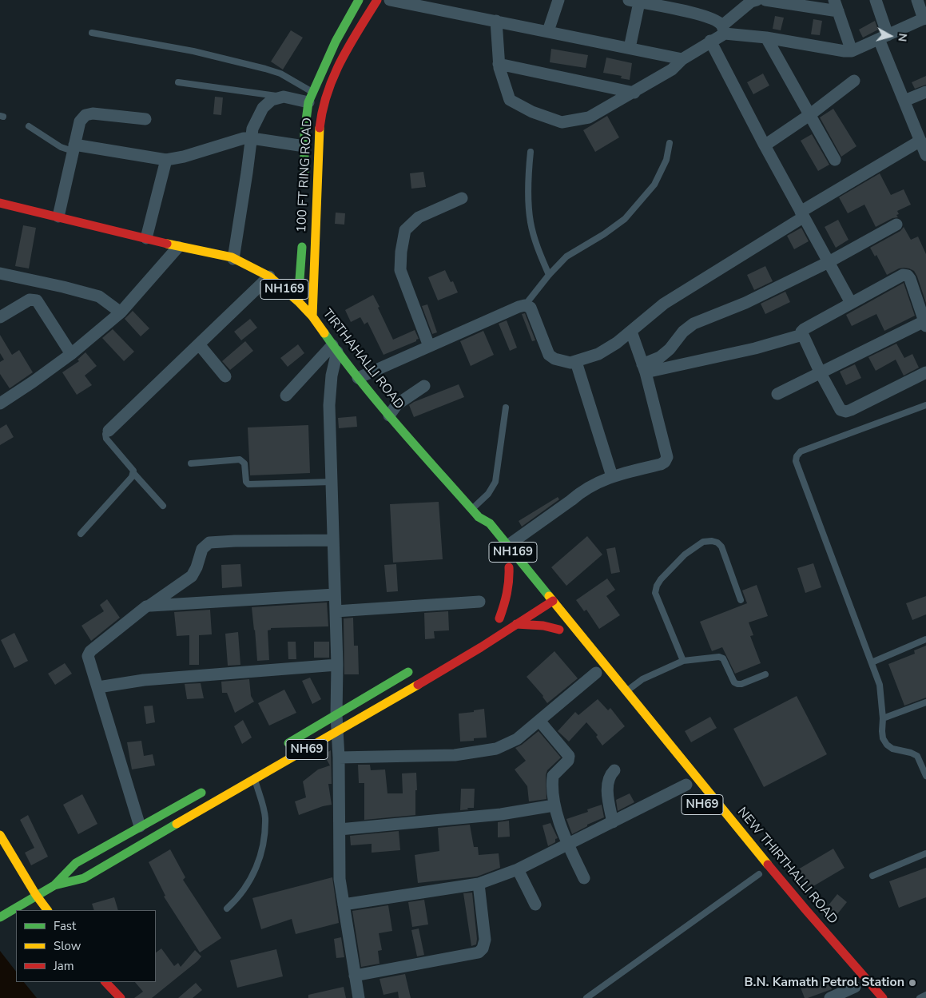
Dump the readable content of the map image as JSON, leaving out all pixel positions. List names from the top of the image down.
{
  "streets": {
    "main road": [
      "100 FT RING ROAD",
      "NH169",
      "TIRTHAHALLI ROAD",
      "NH69",
      "NEW THIRTHALLI ROAD"
    ]
  },
  "crossings": [
    ["100 FT RING ROAD", "TIRTHAHALLI ROAD"],
    ["NH169", "TIRTHAHALLI ROAD"],
    ["TIRTHAHALLI ROAD", "NH69"],
    ["TIRTHAHALLI ROAD", "NEW THIRTHALLI ROAD"],
    ["NH69", "NEW THIRTHALLI ROAD"]
  ],
  "places": ["B.N. Kamath Petrol Station"],
  "legend": ["Fast", "Slow", "Jam"],
  "north": "right"
}
